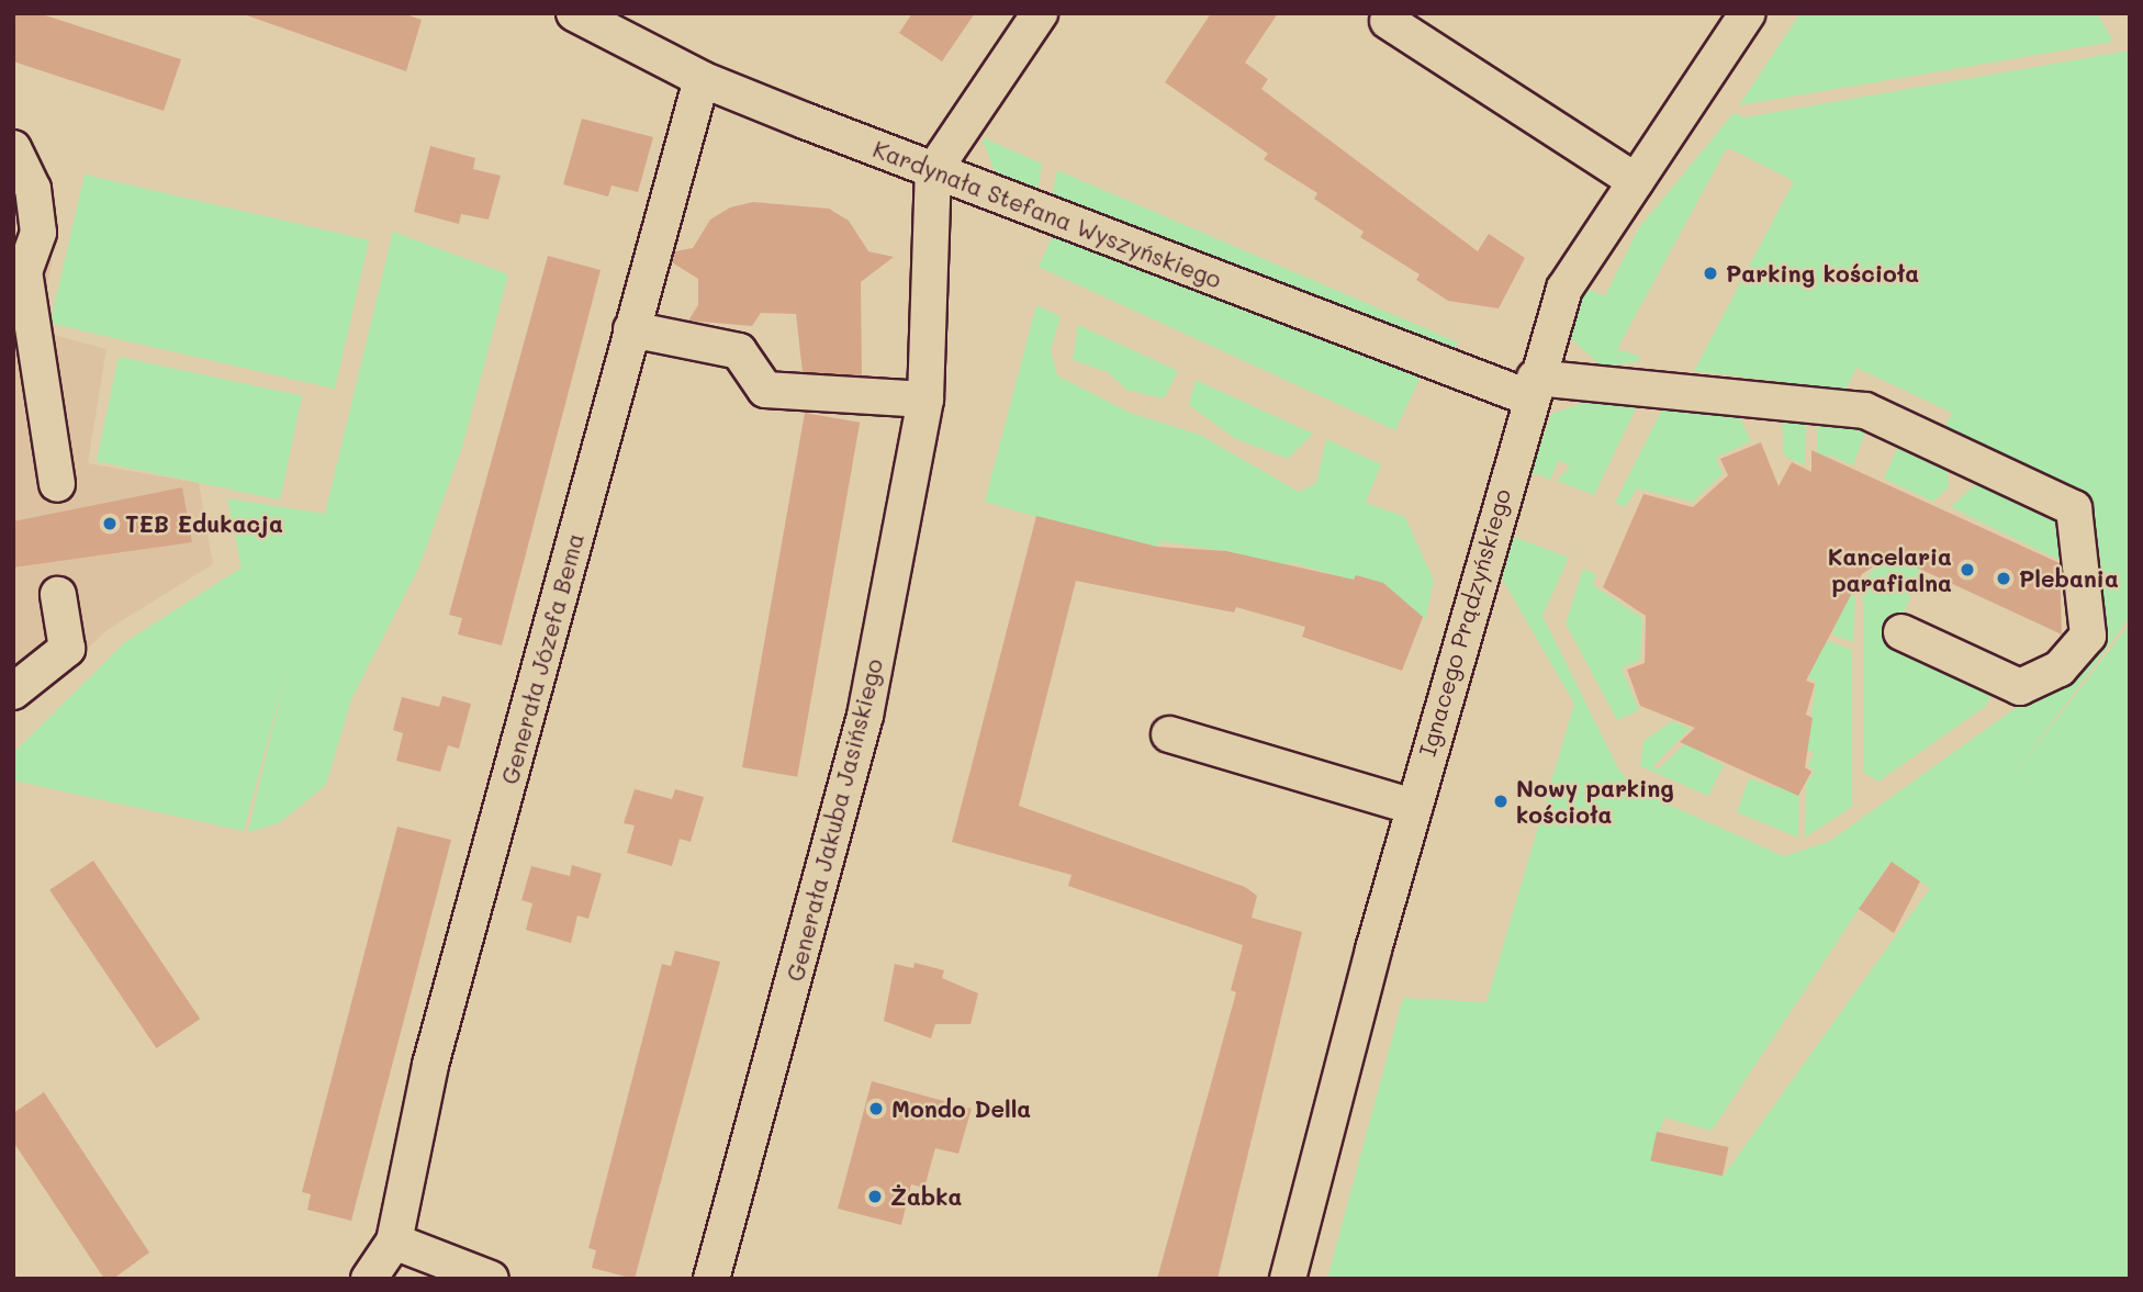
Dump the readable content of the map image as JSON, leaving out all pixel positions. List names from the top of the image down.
{
  "streets": {
    "street": [
      "Kardynała Stefana Wyszyńskiego",
      "Ignacego Prądzyńskiego",
      "Generała Józefa Bema",
      "Generała Jakuba Jasińskiego"
    ]
  },
  "crossings": [
    ["Kardynała Stefana Wyszyńskiego", "Ignacego Prądzyńskiego"],
    ["Kardynała Stefana Wyszyńskiego", "Generała Józefa Bema"],
    ["Kardynała Stefana Wyszyńskiego", "Generała Jakuba Jasińskiego"]
  ],
  "places": [
    "Parking kościoła",
    "TEB Edukacja",
    "Kancelaria parafialna",
    "Plebania",
    "Nowy parking kościoła",
    "Mondo Della",
    "Żabka"
  ]
}
